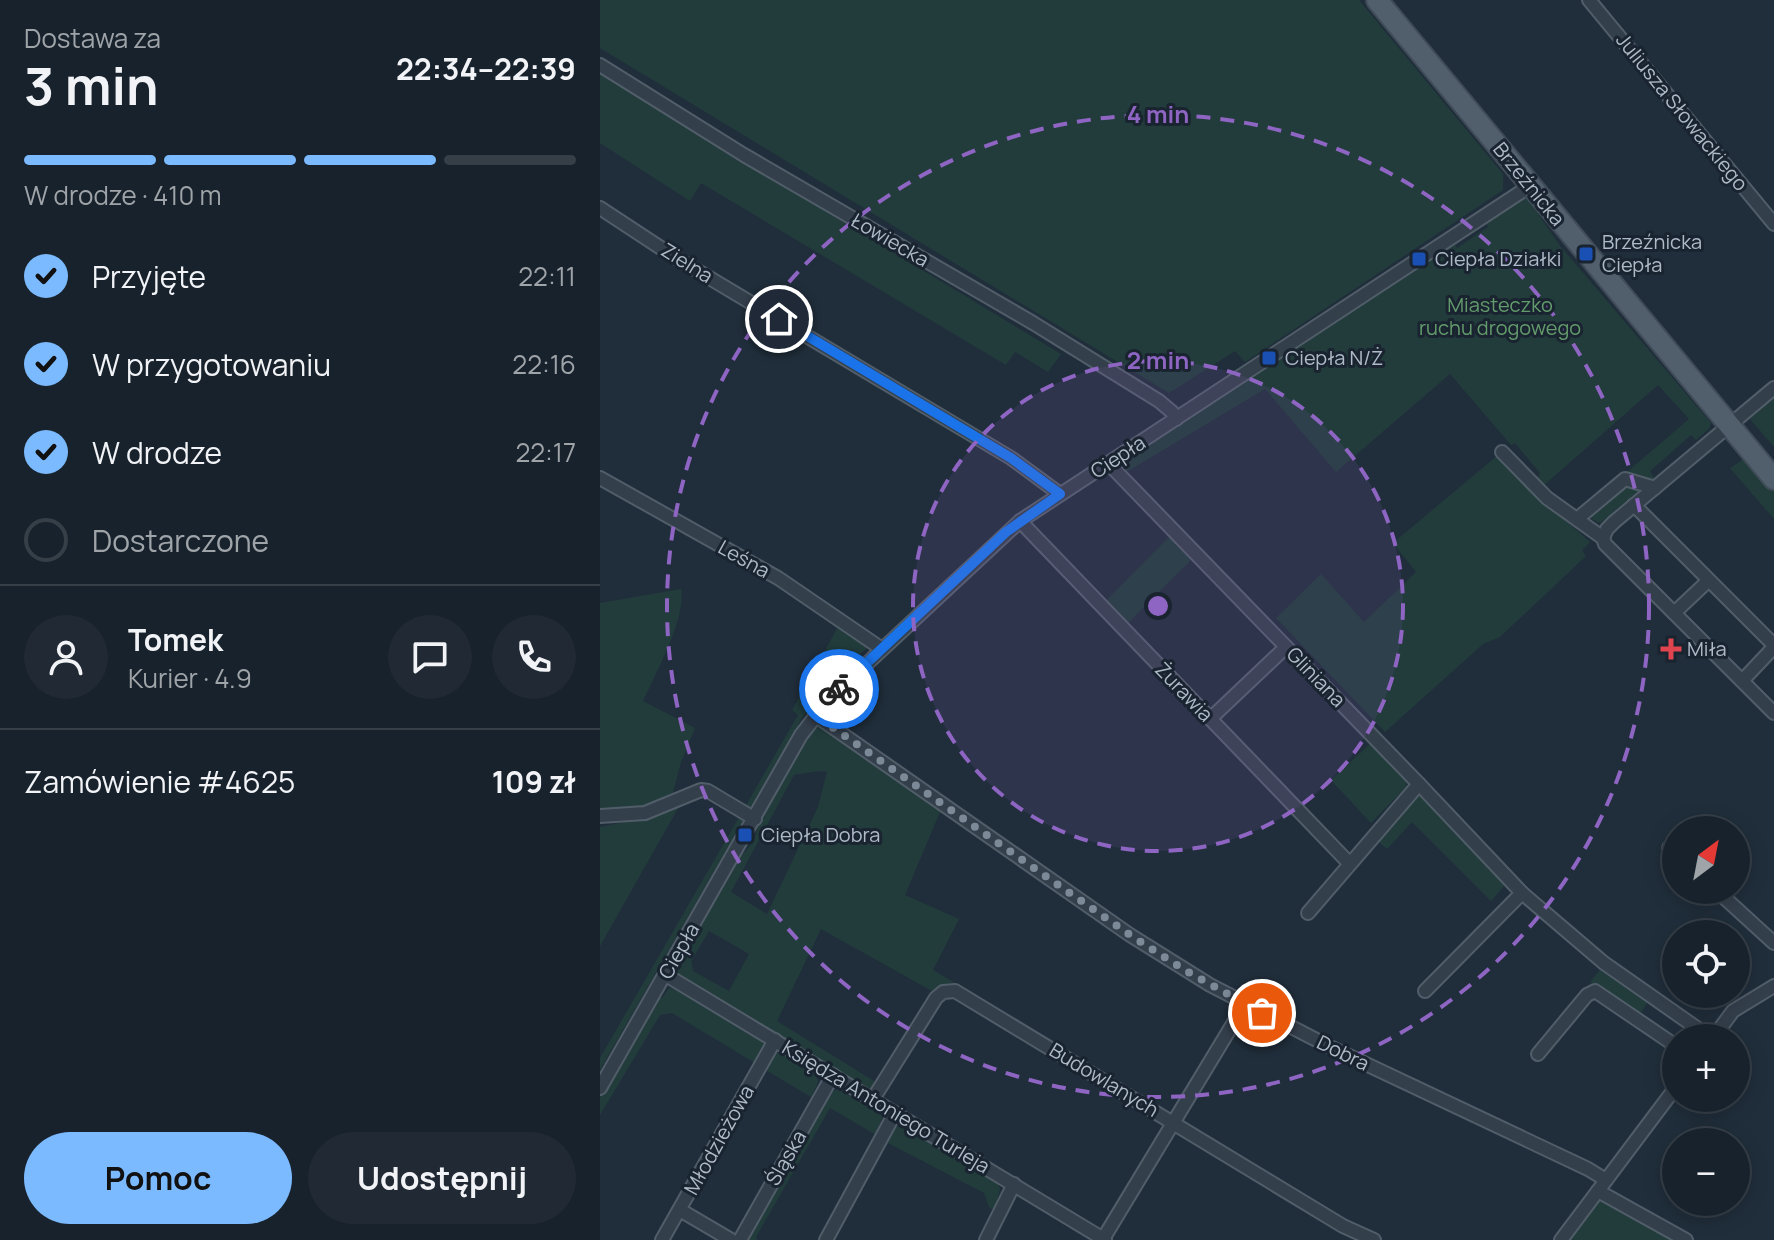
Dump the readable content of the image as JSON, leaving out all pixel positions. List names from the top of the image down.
{
  "streets": {
    "main road": ["Brzeźnicka"],
    "street": [
      "Juliusza Słowackiego",
      "Łowiecka",
      "Zielna",
      "Ciepła",
      "Leśna",
      "Gliniana",
      "Żurawia",
      "Dobra",
      "Budowlanych",
      "Księdza Antoniego Turleja",
      "Młodzieżowa",
      "Śląska"
    ]
  },
  "crossings": [
    ["Brzeźnicka", "Ciepła"],
    ["Łowiecka", "Ciepła"],
    ["Zielna", "Ciepła"],
    ["Ciepła", "Leśna"],
    ["Ciepła", "Gliniana"],
    ["Ciepła", "Żurawia"],
    ["Ciepła", "Dobra"],
    ["Ciepła", "Księdza Antoniego Turleja"],
    ["Budowlanych", "Księdza Antoniego Turleja"],
    ["Księdza Antoniego Turleja", "Młodzieżowa"],
    ["Księdza Antoniego Turleja", "Śląska"]
  ],
  "parks": ["Miasteczko ruchu drogowego"],
  "places": {
    "transit": [
      "Brzeźnicka Ciepła",
      "Ciepła Działki",
      "Ciepła N/Ż",
      "Ciepła Dobra"
    ],
    "health": ["Miła"]
  },
  "north": "top right",
  "page": {
    "heading": ["3 min", "Dostawa za", "22:34–22:39"],
    "panel": [
      "Tomek",
      "Kurier · 4.9",
      "Zamówienie #4625",
      "109 zł"
    ],
    "bar": "W drodze · 410 m",
    "list": [
      ["Przyjęte", "22:11"],
      ["W przygotowaniu", "22:16"],
      ["W drodze", "22:17"],
      "Dostarczone"
    ],
    "map_buttons": ["+", "−"],
    "buttons": ["Pomoc", "Udostępnij"]
  },
  "rings": ["4 min", "2 min"]
}
